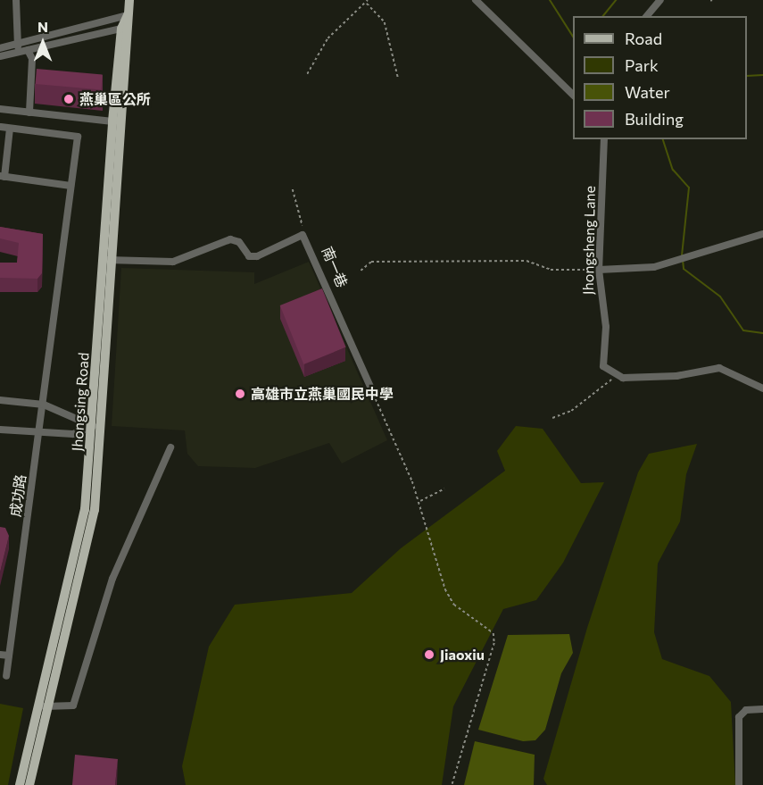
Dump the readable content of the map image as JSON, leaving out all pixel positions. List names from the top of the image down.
{
  "streets": {
    "main road": ["Jhongsing Road"],
    "street": ["Jhongsheng Lane", "南一巷", "成功路"]
  },
  "places": ["燕巢區公所", "高雄市立燕巢國民中學", "Jiaoxiu"],
  "legend": [
    "Road",
    "Park",
    "Water",
    "Building"
  ],
  "north": "top"
}
